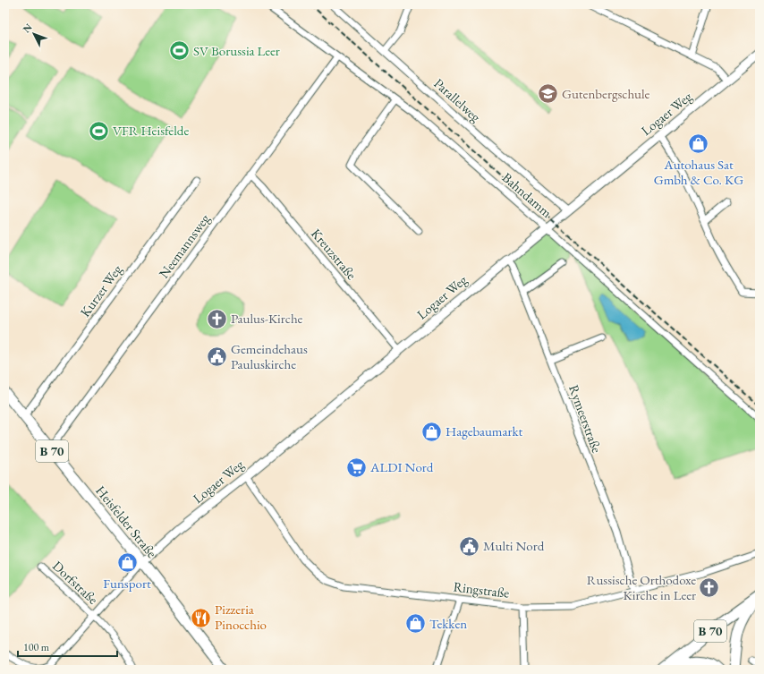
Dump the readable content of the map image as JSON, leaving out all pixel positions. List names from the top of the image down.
{
  "streets": {
    "highway": ["B 70"],
    "main road": ["Heisfelder Straße"],
    "street": [
      "Parallelweg",
      "Logaer Weg",
      "Bahndamm",
      "Neemannsweg",
      "Kreuzstraße",
      "Kurzer Weg",
      "Rymeerstraße",
      "Dorfstraße",
      "Ringstraße"
    ]
  },
  "crossings": [
    ["Parallelweg", "Logaer Weg"],
    ["Logaer Weg", "Bahndamm"],
    ["Logaer Weg", "Kreuzstraße"],
    ["Logaer Weg", "Rymeerstraße"],
    ["Logaer Weg", "Heisfelder Straße"],
    ["Logaer Weg", "Dorfstraße"],
    ["Logaer Weg", "Ringstraße"],
    ["Bahndamm", "Neemannsweg"],
    ["Neemannsweg", "Kreuzstraße"],
    ["Neemannsweg", "Heisfelder Straße"],
    ["Kurzer Weg", "Heisfelder Straße"],
    ["Rymeerstraße", "Ringstraße"],
    ["Heisfelder Straße", "Dorfstraße"]
  ],
  "places": {
    "sports": ["SV Borussia Leer", "VFR Heisfelde"],
    "school or university": ["Gutenbergschule"],
    "shop": [
      "Autohaus Sat Gmbh & Co. KG",
      "Hagebaumarkt",
      "Funsport",
      "Tekken"
    ],
    "church": ["Paulus-Kirche", "Russische Orthodoxe Kirche in Leer"],
    "public building": ["Gemeindehaus Pauluskirche", "Multi Nord"],
    "supermarket": ["ALDI Nord"],
    "restaurant": ["Pizzeria Pinocchio"]
  },
  "scale_bar": "100 m",
  "north": "top left"
}
